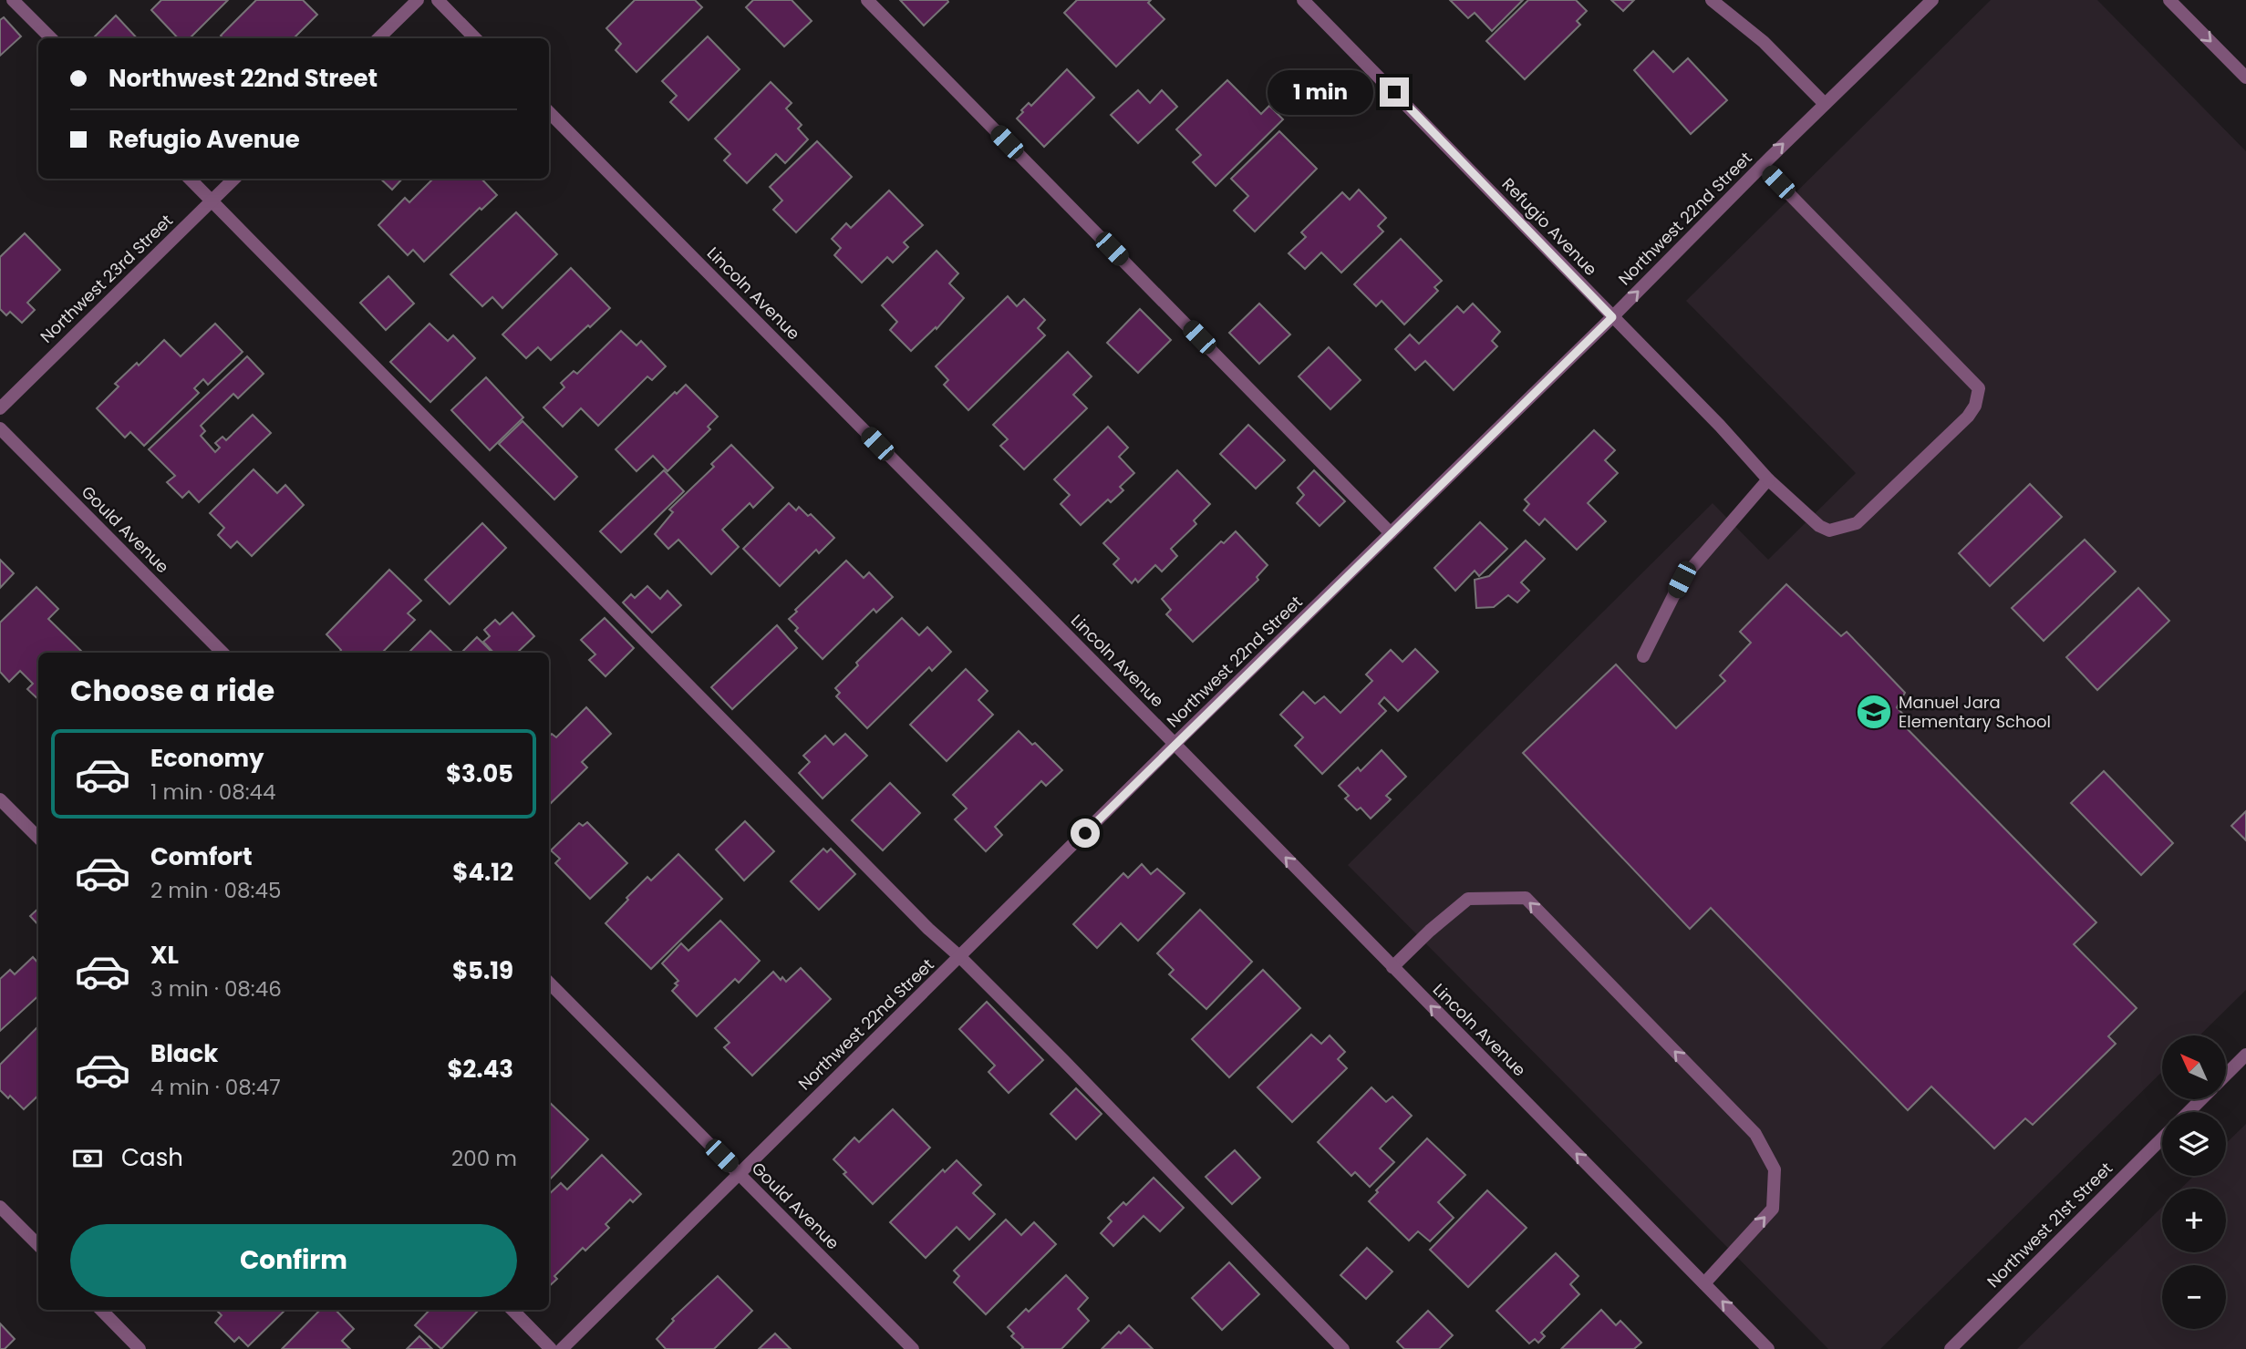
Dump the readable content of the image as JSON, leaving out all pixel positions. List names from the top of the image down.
{
  "streets": {
    "street": [
      "Northwest 22nd Street",
      "Refugio Avenue",
      "Northwest 23rd Street",
      "Lincoln Avenue",
      "Gould Avenue",
      "Northwest 21st Street"
    ]
  },
  "crossings": [
    ["Northwest 22nd Street", "Refugio Avenue"],
    ["Northwest 22nd Street", "Lincoln Avenue"],
    ["Northwest 22nd Street", "Gould Avenue"]
  ],
  "one_way": ["Lincoln Avenue"],
  "places": {
    "school or university": ["Manuel Jara Elementary School"]
  },
  "north": "top left",
  "page": {
    "banner": ["Northwest 22nd Street", "Refugio Avenue"],
    "bubble": "1 min",
    "heading": "Choose a ride",
    "list": [
      {
        "name": "Economy",
        "note": "1 min · 08:44",
        "value": "$3.05"
      },
      {
        "name": "Comfort",
        "note": "2 min · 08:45",
        "value": "$4.12"
      },
      {
        "name": "XL",
        "note": "3 min · 08:46",
        "value": "$5.19"
      },
      {
        "name": "Black",
        "note": "4 min · 08:47",
        "value": "$2.43"
      }
    ],
    "map_buttons": ["+", "−"],
    "pay": ["Cash", "200 m"],
    "buttons": "Confirm"
  }
}
